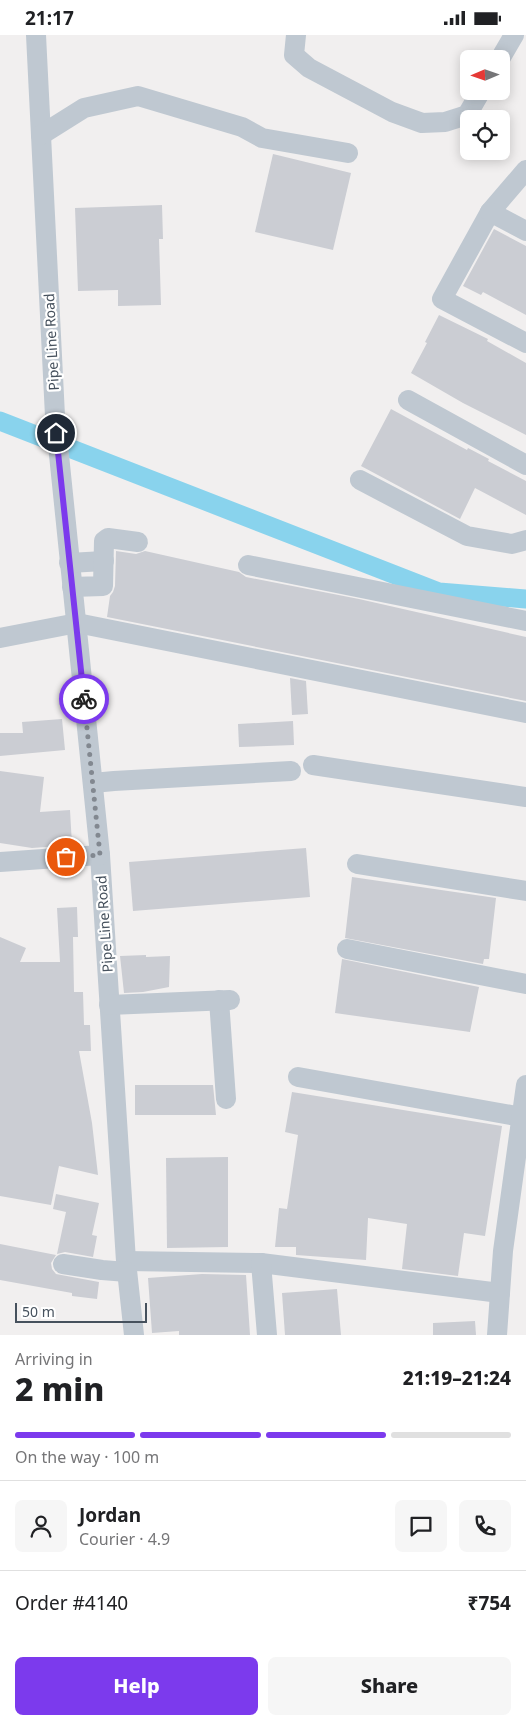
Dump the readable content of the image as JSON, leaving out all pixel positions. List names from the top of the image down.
{
  "streets": {
    "street": ["Pipe Line Road"]
  },
  "scale_bar": "50 m",
  "north": "left",
  "page": {
    "status": "21:17",
    "scale": "50 m",
    "heading": ["2 min", "Arriving in", "21:19–21:24"],
    "panel": [
      "Jordan",
      "Courier · 4.9",
      "Order #4140",
      "₹754"
    ],
    "bar": "On the way · 100 m",
    "buttons": ["Help", "Share"]
  }
}
